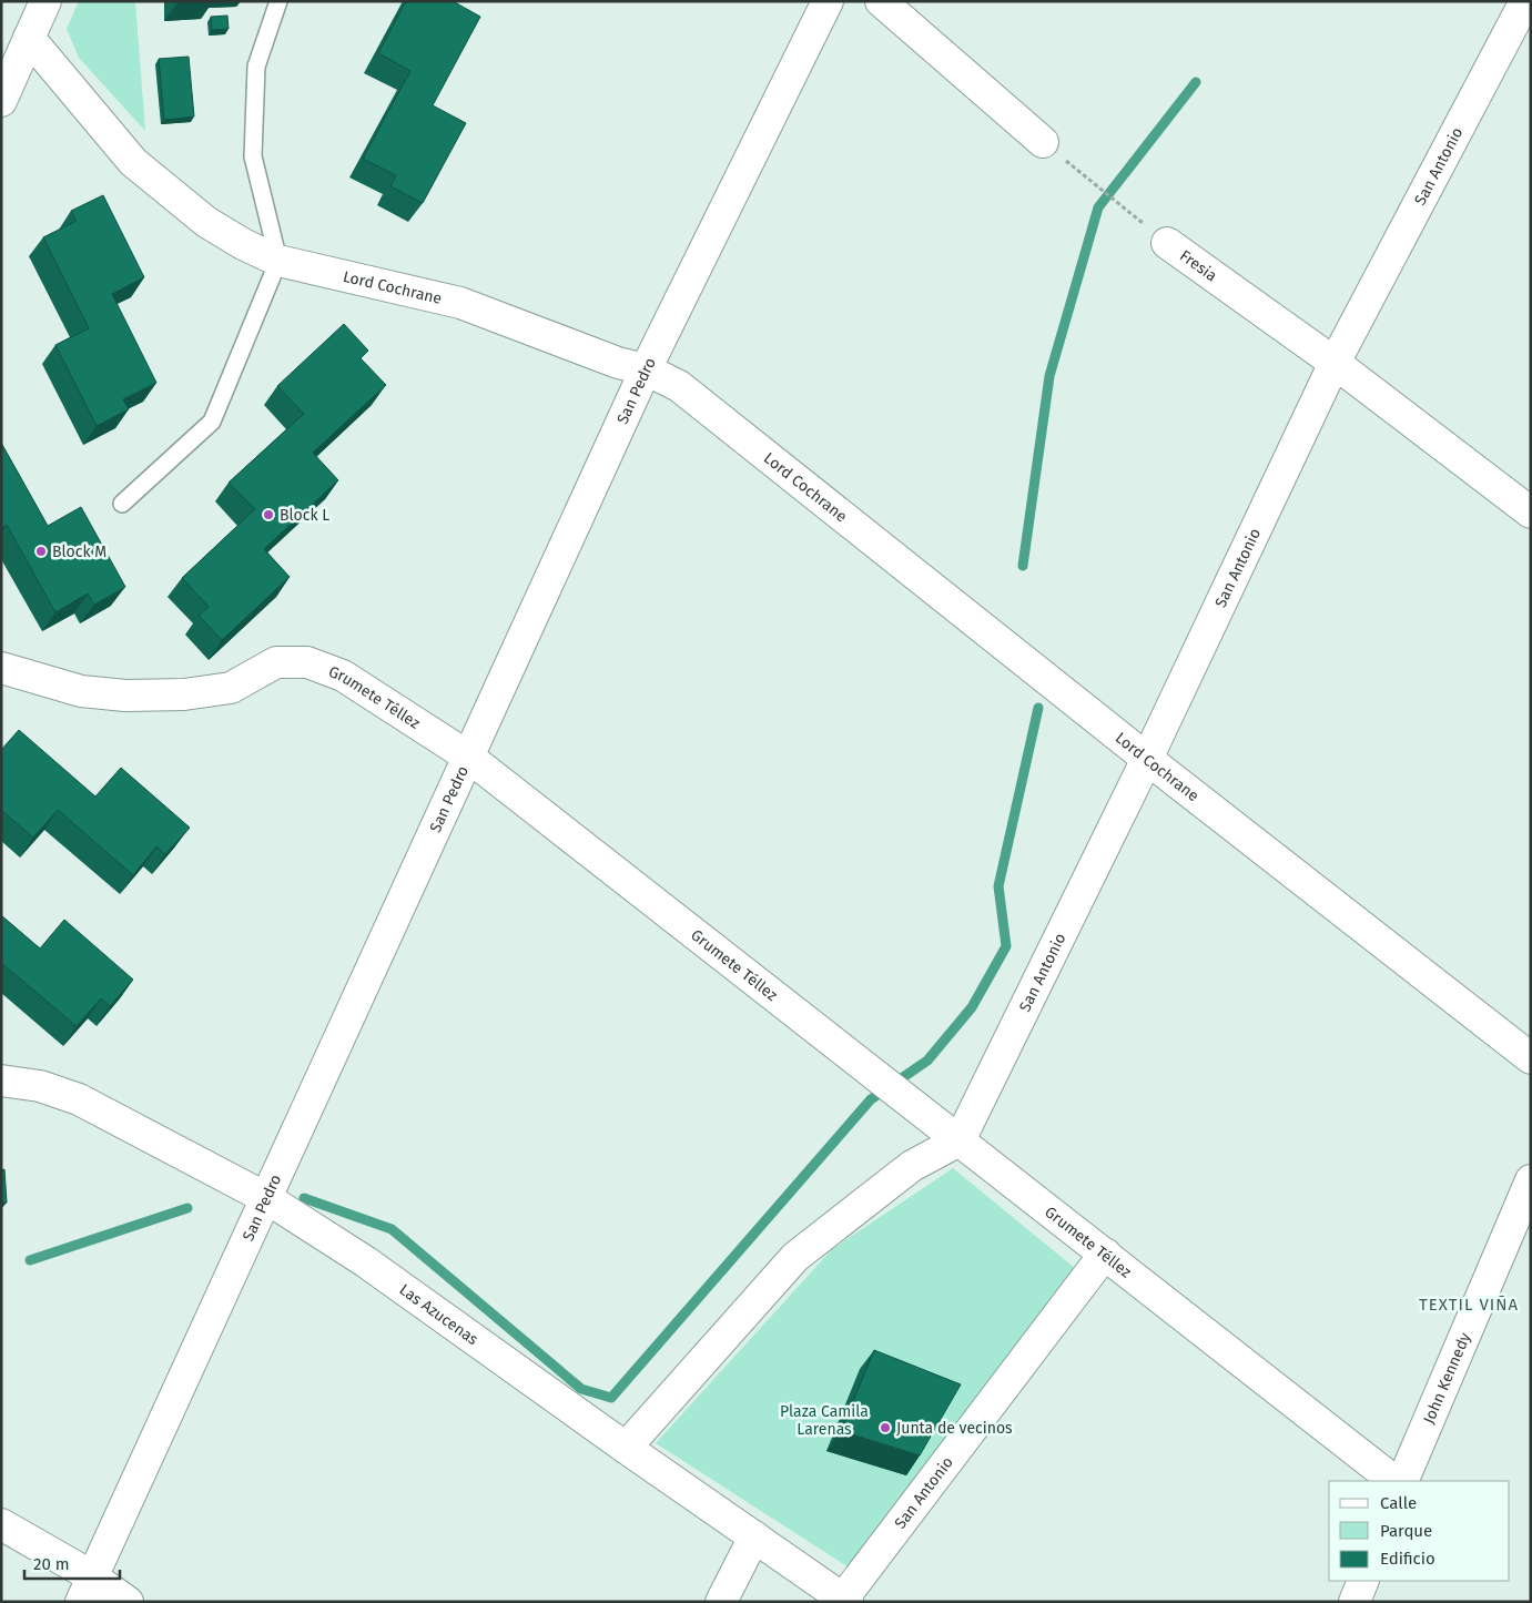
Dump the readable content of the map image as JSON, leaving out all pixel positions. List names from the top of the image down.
{
  "streets": {
    "street": [
      "San Antonio",
      "Fresia",
      "Lord Cochrane",
      "San Pedro",
      "Grumete Téllez",
      "Las Azucenas",
      "John Kennedy"
    ]
  },
  "crossings": [
    ["San Antonio", "Fresia"],
    ["San Antonio", "Lord Cochrane"],
    ["San Antonio", "Grumete Téllez"],
    ["San Antonio", "Las Azucenas"],
    ["Lord Cochrane", "San Pedro"],
    ["San Pedro", "Grumete Téllez"],
    ["San Pedro", "Las Azucenas"]
  ],
  "districts": ["TEXTIL VIÑA"],
  "parks": ["Plaza Camila Larenas"],
  "places": ["Block L", "Block M", "Junta de vecinos"],
  "legend": ["Calle", "Parque", "Edificio"],
  "scale_bar": "20 m"
}
